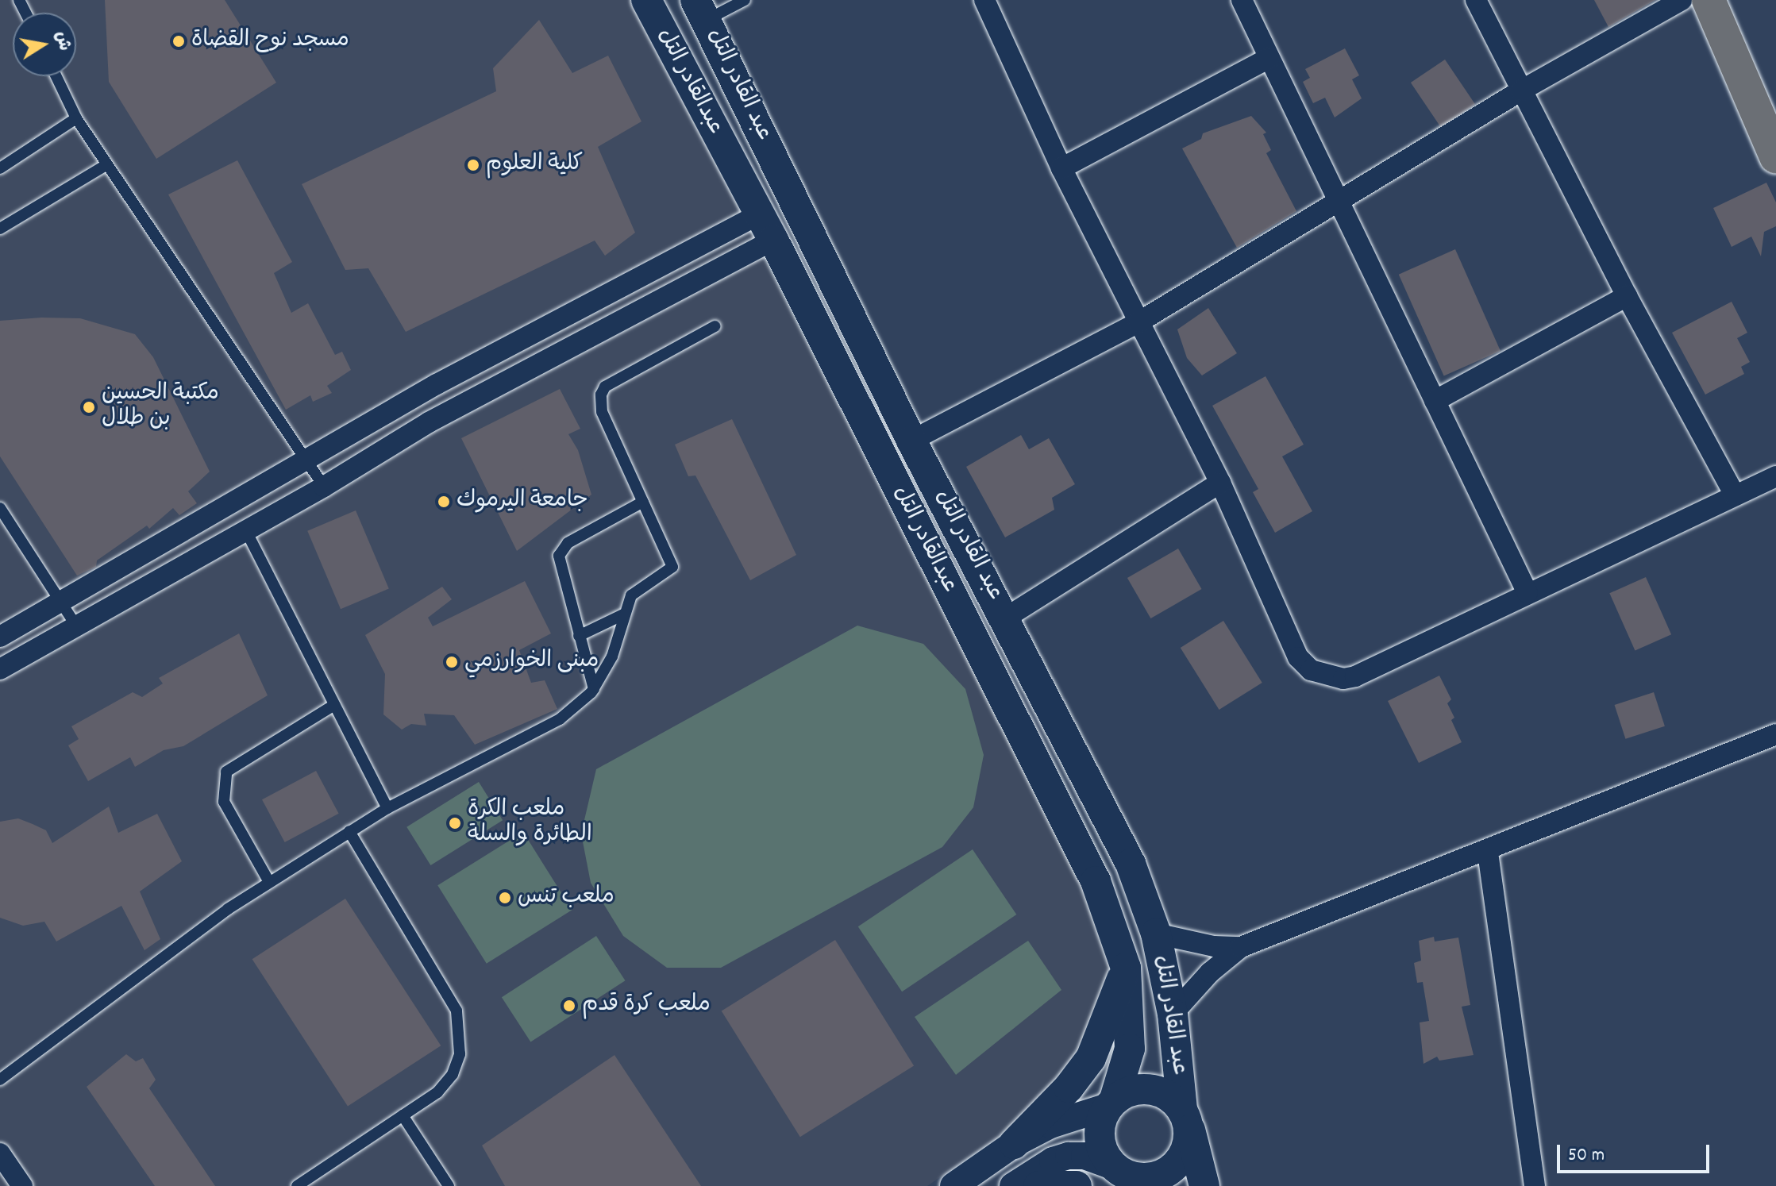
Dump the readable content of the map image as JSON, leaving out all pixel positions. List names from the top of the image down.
{
  "streets": {
    "main road": ["عبدالقادر التل", "عبد القادر التل"]
  },
  "crossings": [
    ["عبدالقادر التل", "عبد القادر التل"]
  ],
  "places": [
    "مسجد نوح القضاة",
    "كلية العلوم",
    "مكتبة الحسين بن طلال",
    "جامعة اليرموك",
    "مبنى الخوارزمي",
    "ملعب الكرة الطائرة والسلة",
    "ملعب تنس",
    "ملعب كرة قدم"
  ],
  "scale_bar": "50 m",
  "north": "right"
}
